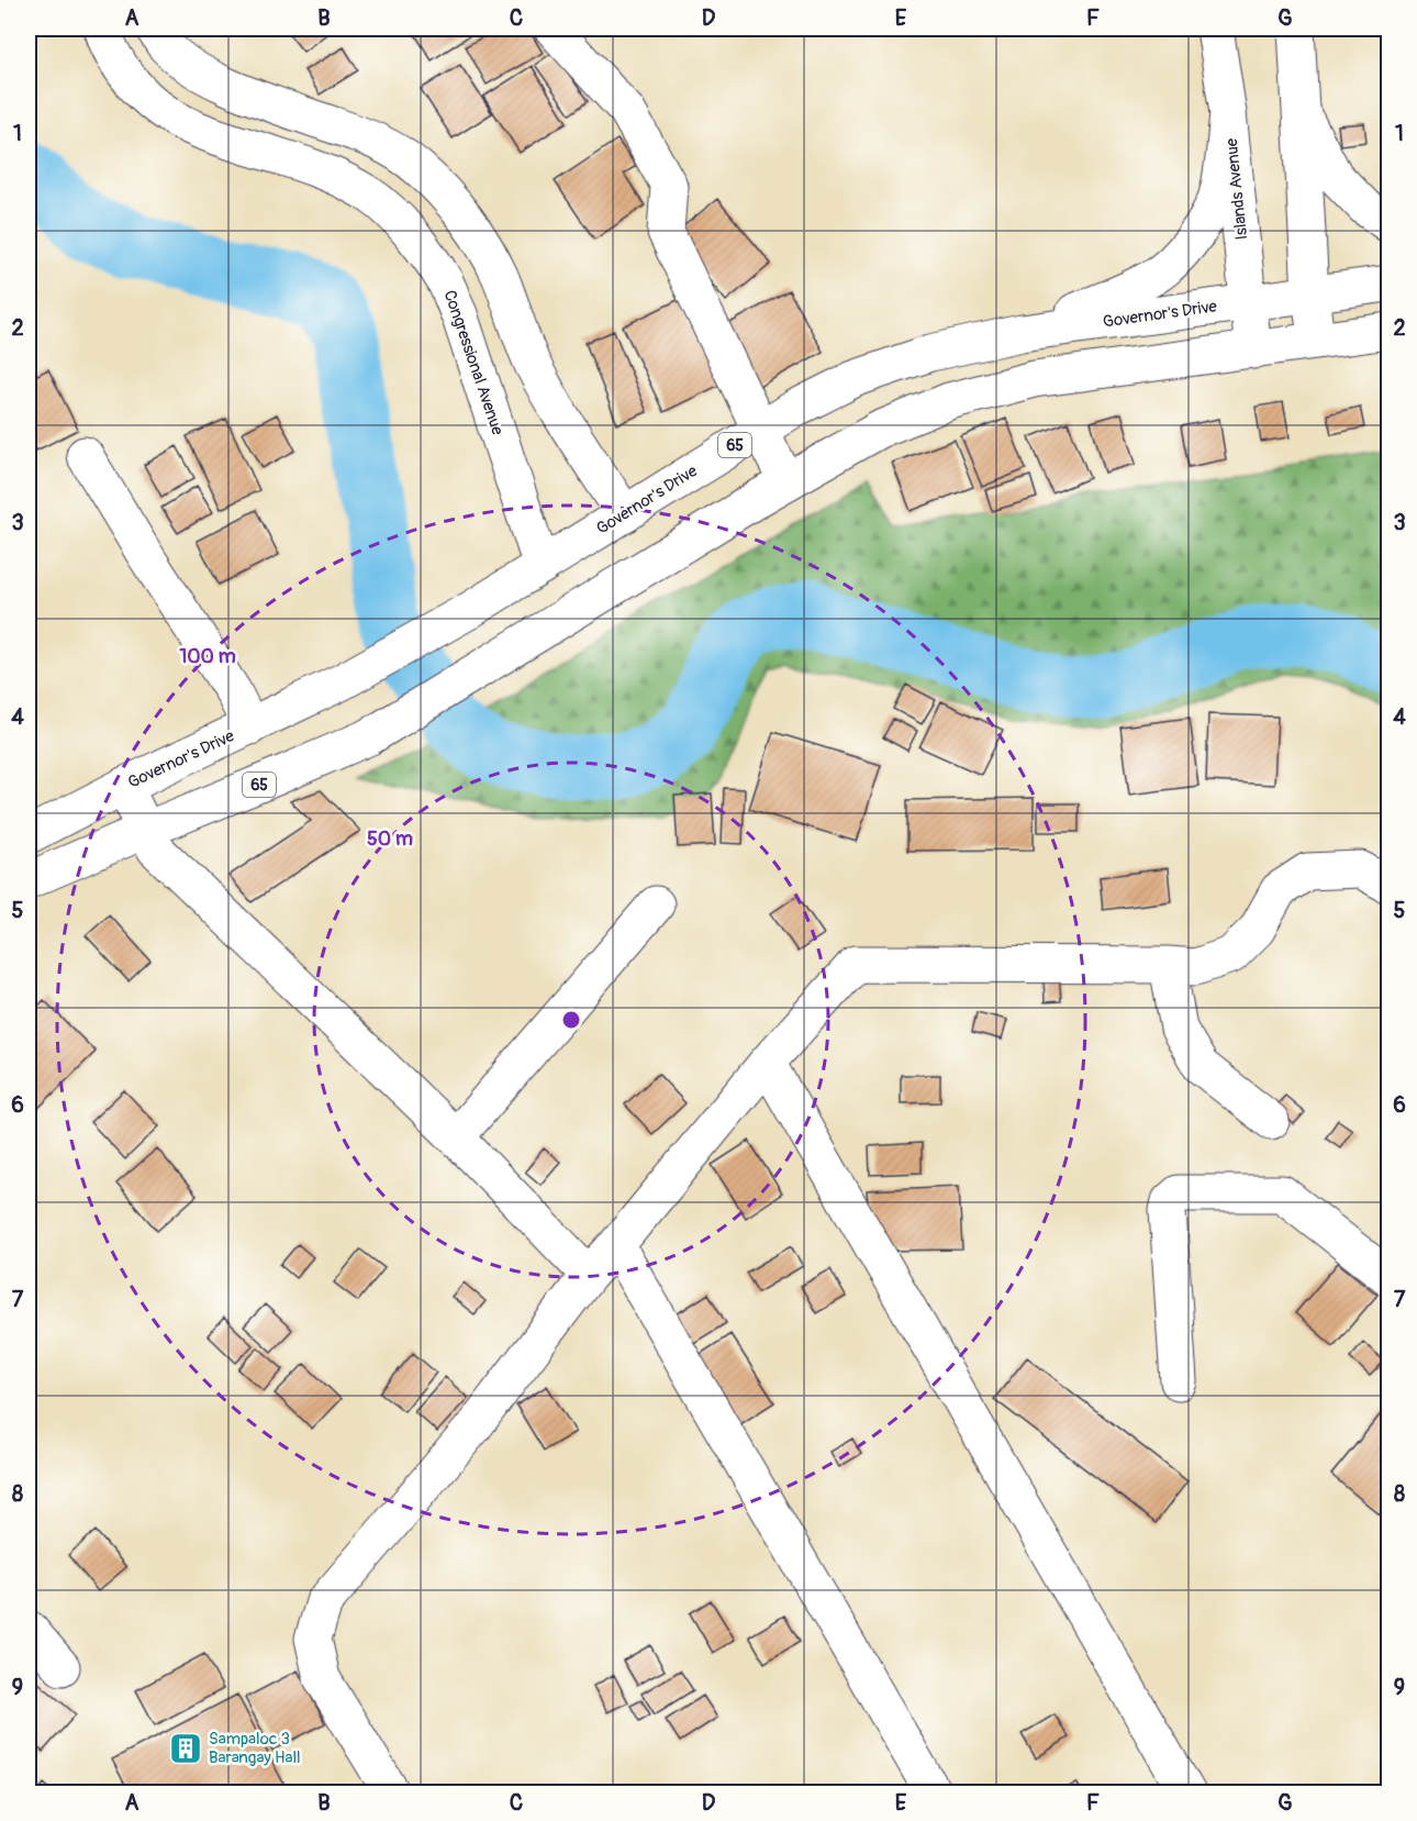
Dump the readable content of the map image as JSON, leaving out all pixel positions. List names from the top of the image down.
{
  "streets": {
    "main road": [
      "Islands Avenue",
      "Governor's Drive",
      "Congressional Avenue",
      "65"
    ]
  },
  "crossings": [
    ["Islands Avenue", "Governor's Drive"],
    ["Islands Avenue", "65"],
    ["Governor's Drive", "Congressional Avenue"]
  ],
  "places": {
    "building": ["Sampaloc 3 Barangay Hall"]
  },
  "grid": {
    "columns": [
      "A",
      "B",
      "C",
      "D",
      "E",
      "F",
      "G"
    ],
    "rows": [
      "1",
      "2",
      "3",
      "4",
      "5",
      "6",
      "7",
      "8",
      "9"
    ]
  },
  "rings": ["100 m", "50 m"]
}
